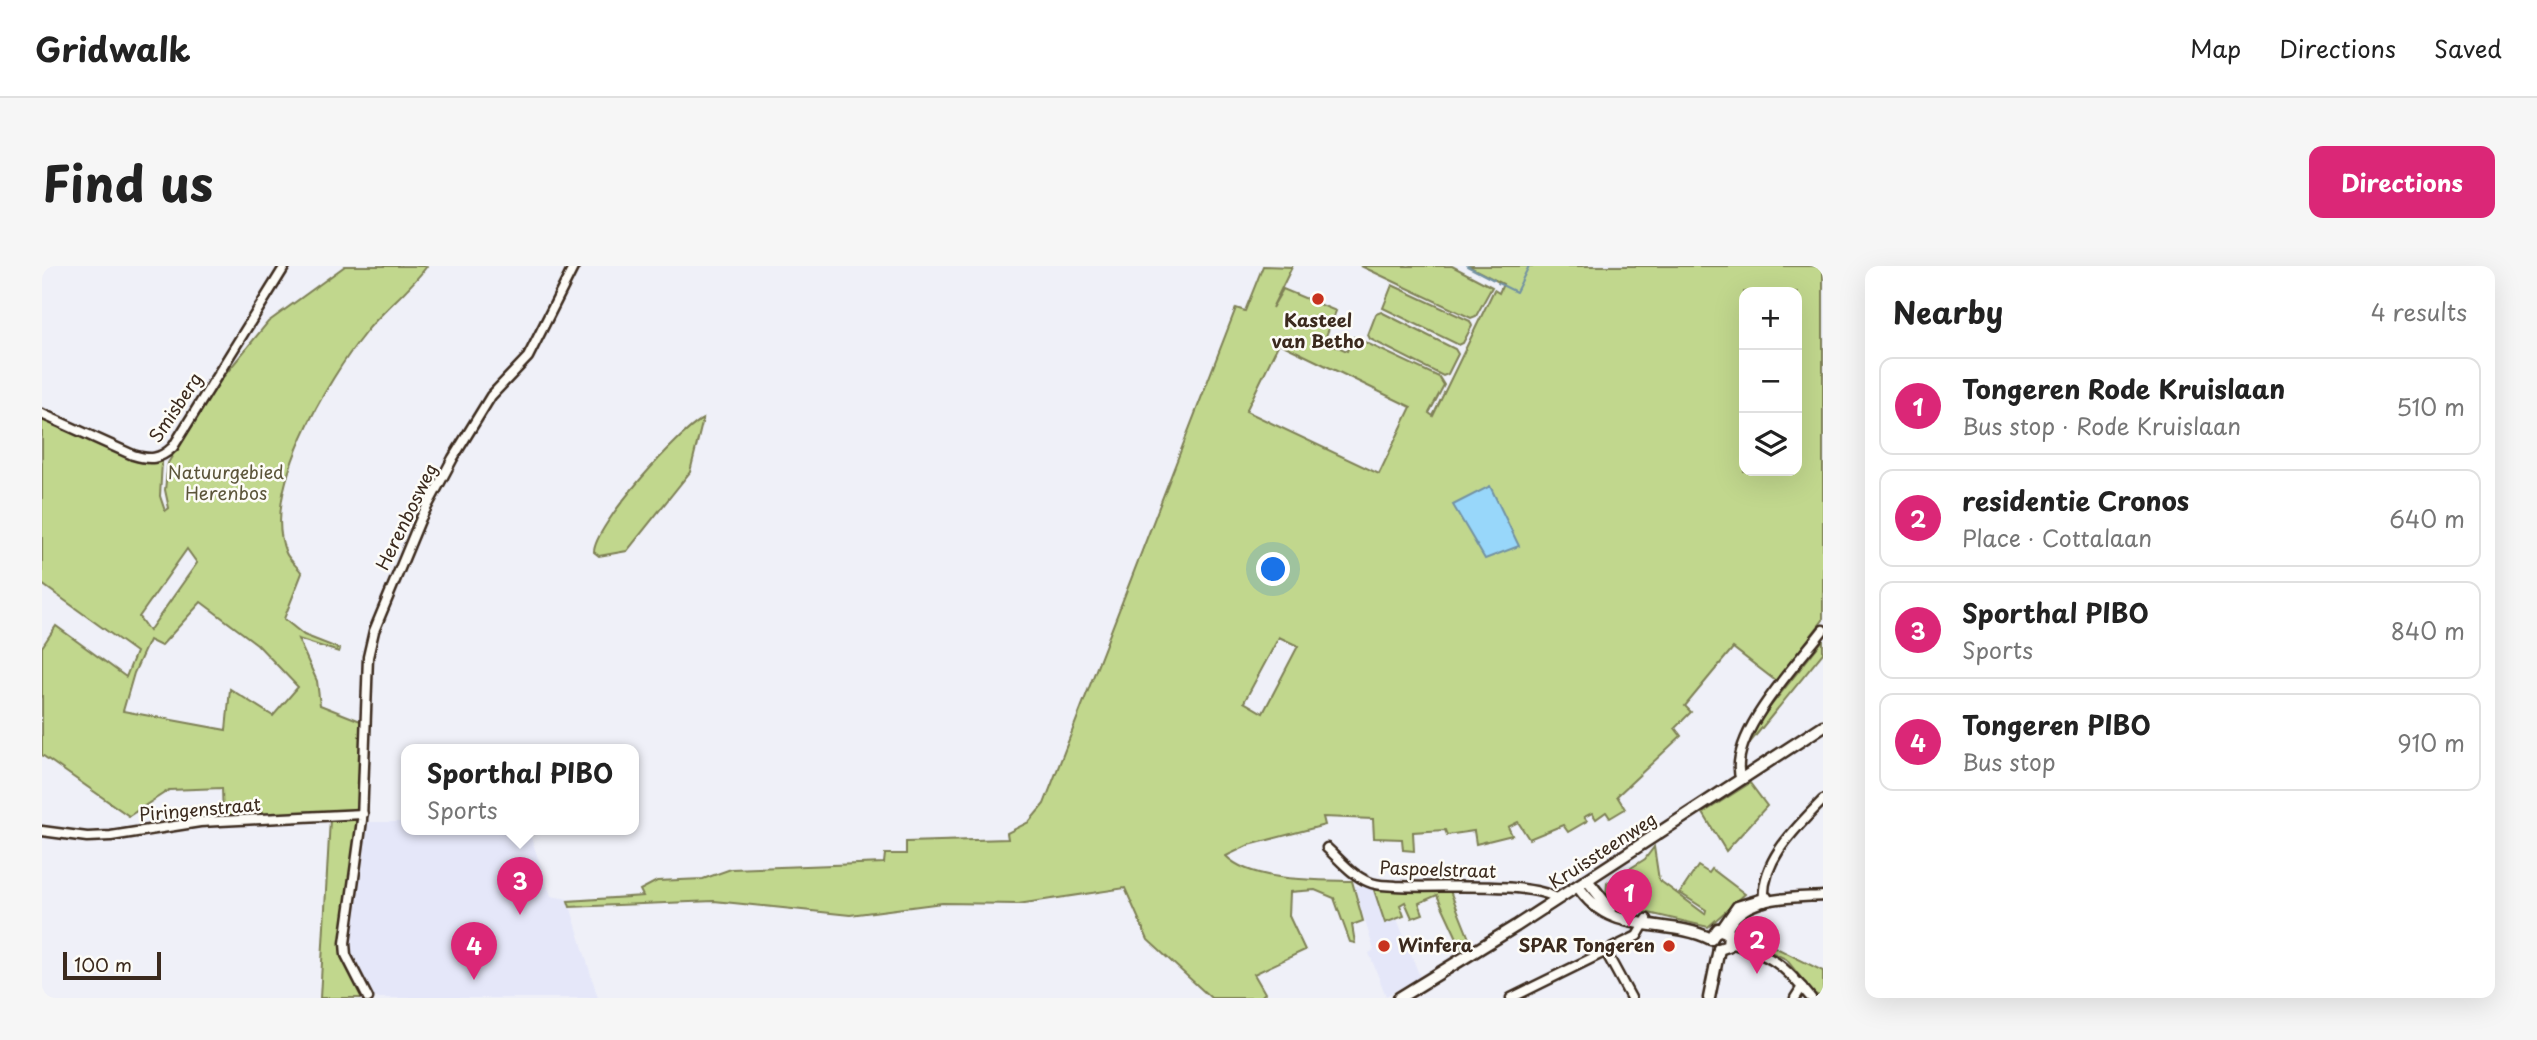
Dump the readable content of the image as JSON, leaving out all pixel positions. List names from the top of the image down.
{
  "streets": {
    "main road": ["Kruissteenweg"],
    "street": [
      "Smisberg",
      "Herenbosweg",
      "Piringenstraat",
      "Paspoelstraat"
    ]
  },
  "crossings": [
    ["Herenbosweg", "Piringenstraat"],
    ["Kruissteenweg", "Paspoelstraat"]
  ],
  "parks": ["Natuurgebied Herenbos"],
  "places": ["Kasteel van Betho", "Winfera", "SPAR Tongeren"],
  "scale_bar": "100 m",
  "page": {
    "header": "Gridwalk",
    "nav": ["Map", "Directions", "Saved"],
    "title": "Find us",
    "buttons": "Directions",
    "heading": ["Nearby", "4 results"],
    "map_buttons": ["+", "−"],
    "list": [
      {
        "mark": "1",
        "name": "Tongeren Rode Kruislaan",
        "note": "Bus stop · Rode Kruislaan",
        "value": "510 m"
      },
      {
        "mark": "2",
        "name": "residentie Cronos",
        "note": "Place · Cottalaan",
        "value": "640 m"
      },
      {
        "mark": "3",
        "name": "Sporthal PIBO",
        "note": "Sports",
        "value": "840 m"
      },
      {
        "mark": "4",
        "name": "Tongeren PIBO",
        "note": "Bus stop",
        "value": "910 m"
      }
    ],
    "popup": ["Sporthal PIBO", "Sports"],
    "pins": [
      "3",
      "1",
      "2",
      "4"
    ],
    "scale": "100 m"
  }
}
